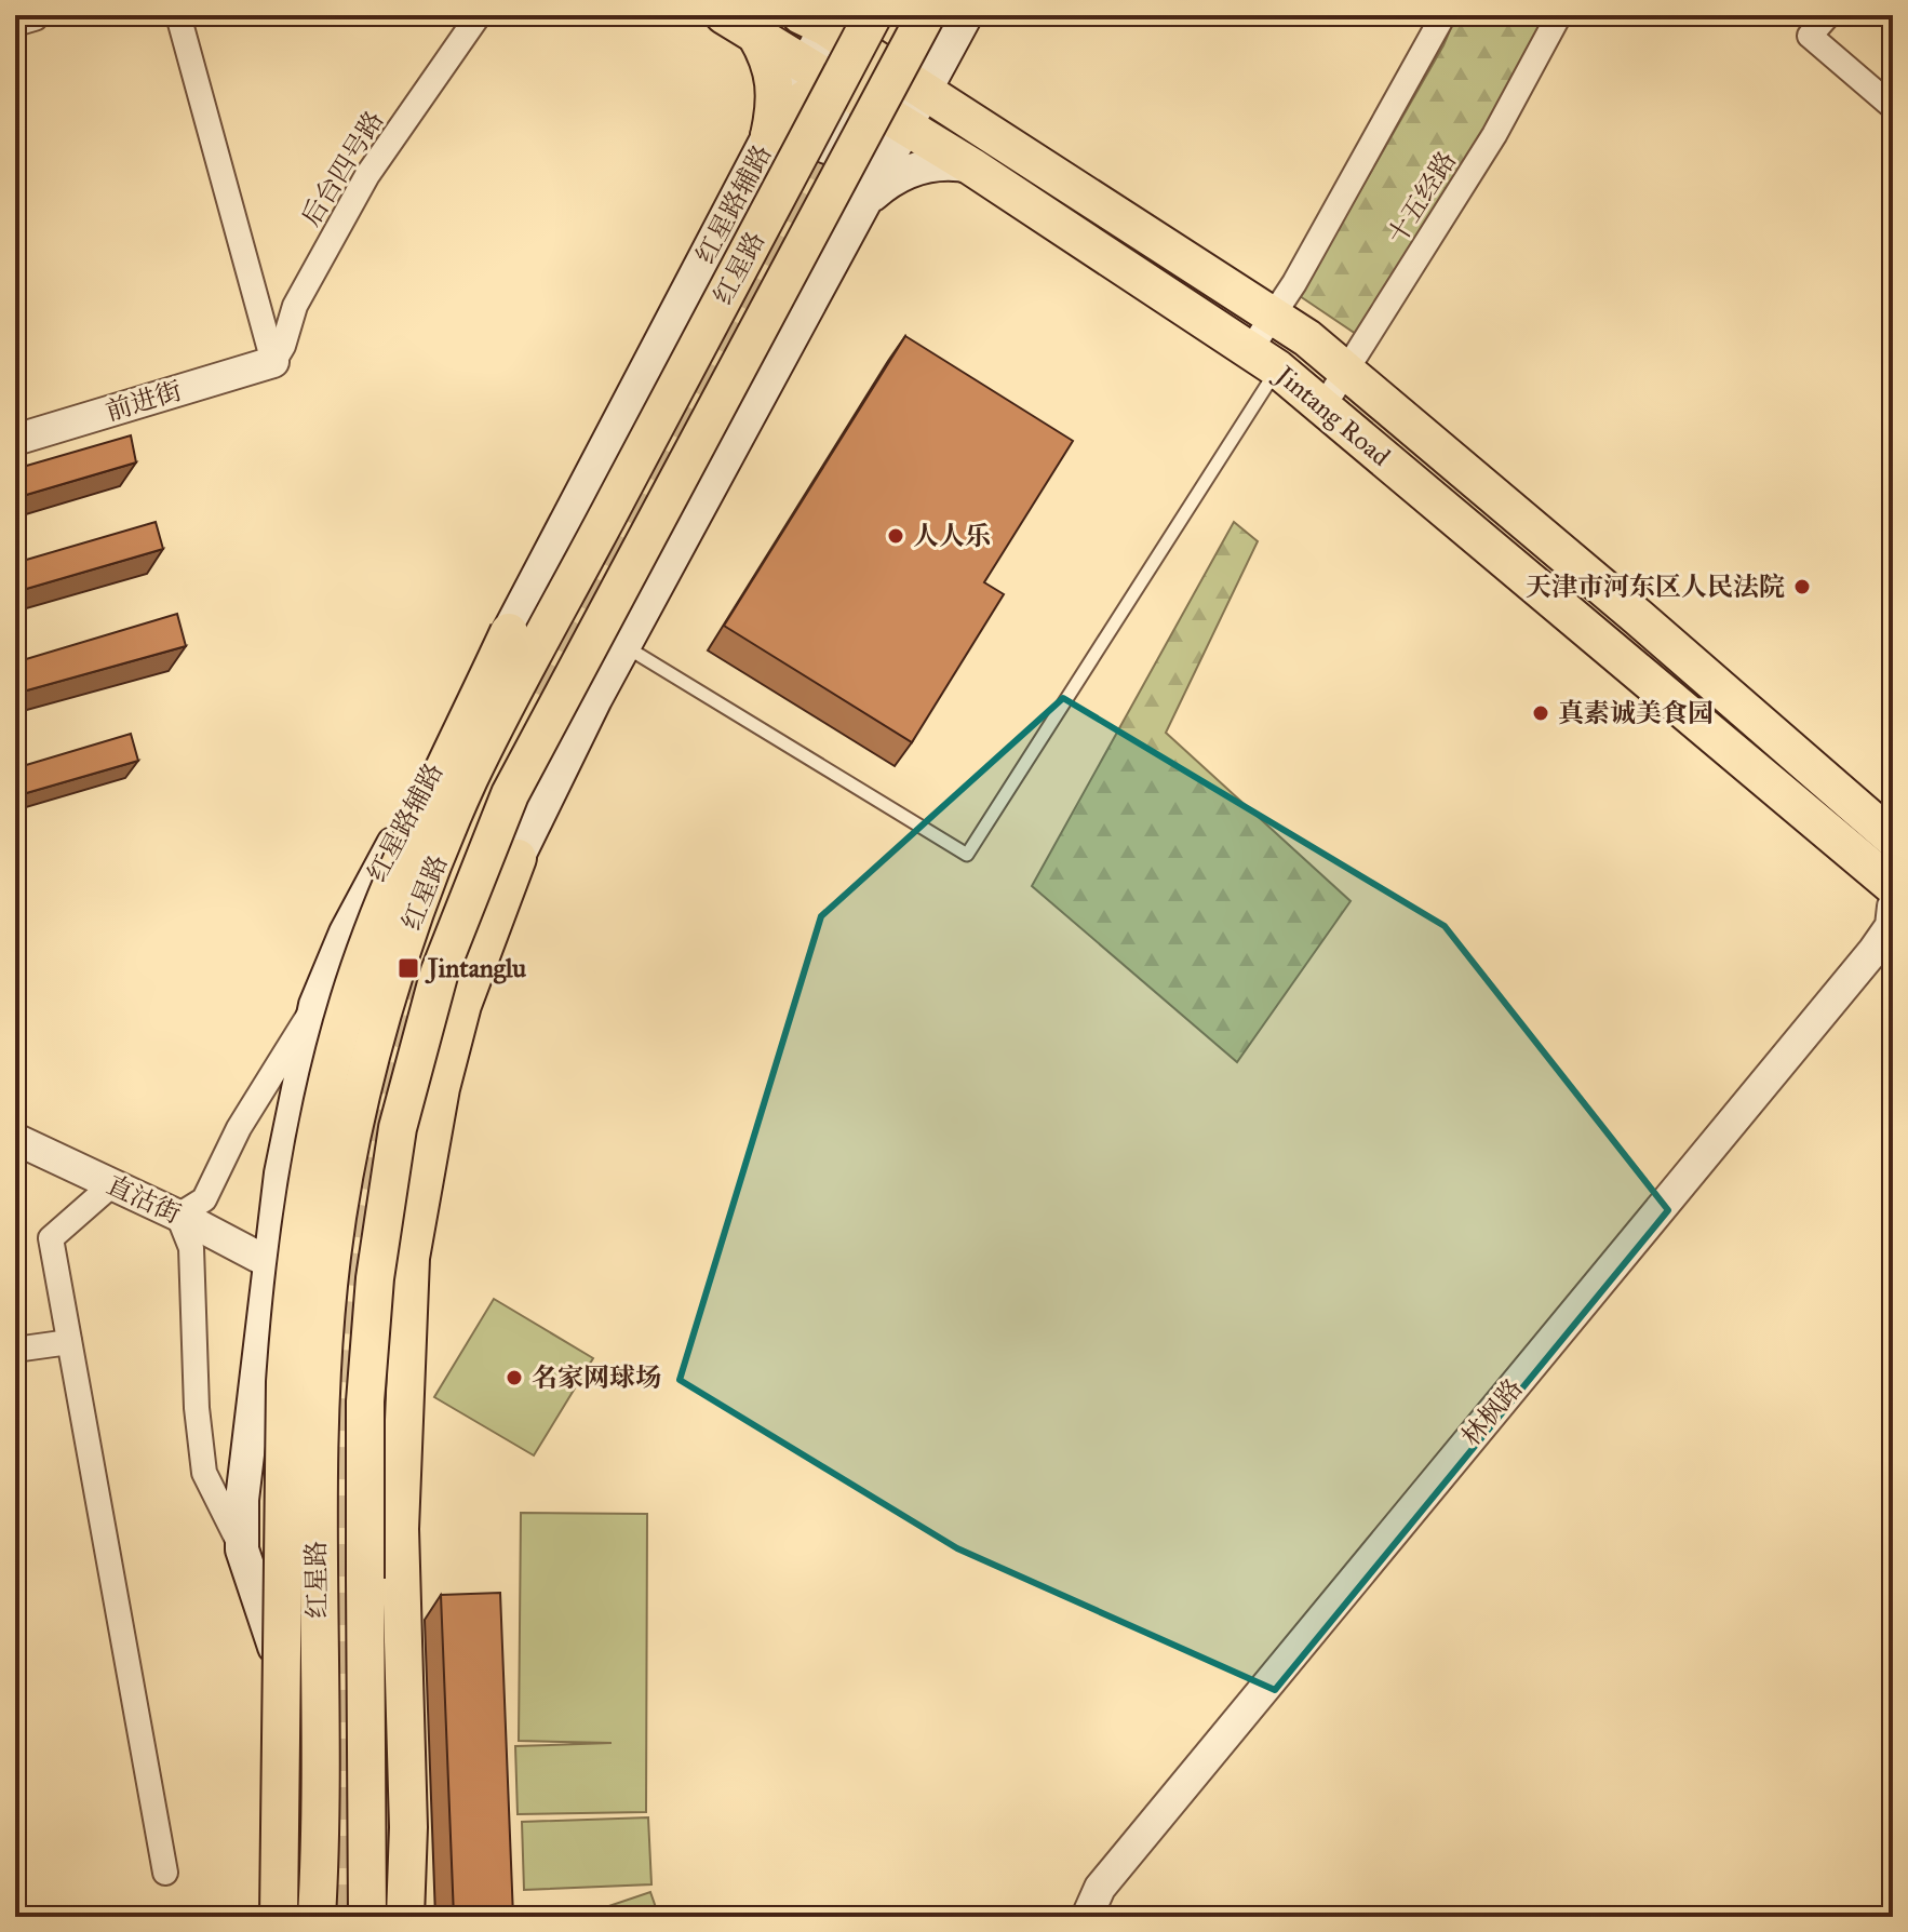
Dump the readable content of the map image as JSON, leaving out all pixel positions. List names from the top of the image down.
{
  "streets": {
    "main road": ["红星路辅路", "红星路", "Jintang Road"],
    "street": [
      "后台四号路",
      "十五经路",
      "前进街",
      "直沽街",
      "林枫路"
    ]
  },
  "crossings": [
    ["后台四号路", "前进街"],
    ["十五经路", "Jintang Road"],
    ["红星路辅路", "Jintang Road"],
    ["红星路辅路", "直沽街"]
  ],
  "places": {
    "other": [
      "人人乐",
      "天津市河东区人民法院",
      "真素诚美食园",
      "名家网球场"
    ],
    "transit": ["Jintanglu"]
  }
}
